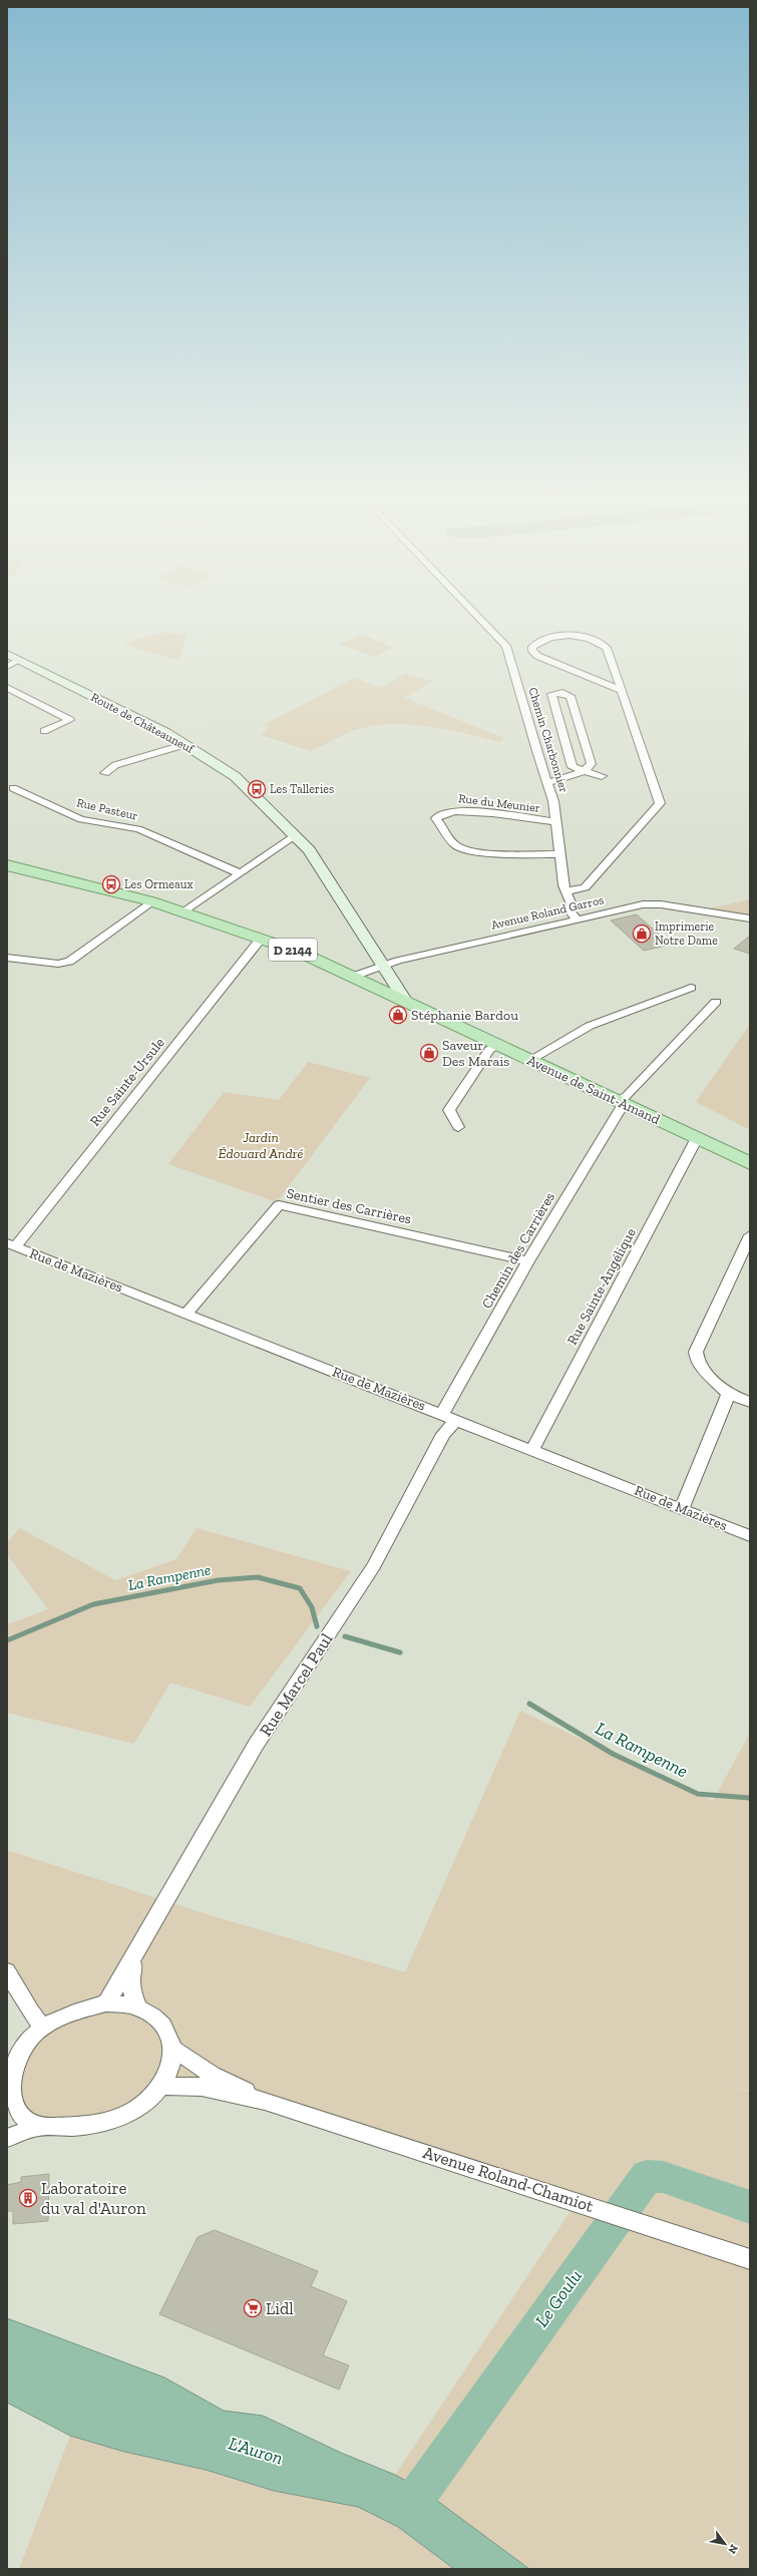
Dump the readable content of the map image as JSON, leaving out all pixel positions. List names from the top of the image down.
{
  "streets": {
    "main road": ["Route de Châteauneuf", "D 2144", "Avenue de Saint-Amand"],
    "street": [
      "Chemin Charbonnier",
      "Rue du Meunier",
      "Rue Pasteur",
      "Avenue Roland Garros",
      "Rue Sainte-Ursule",
      "Sentier des Carrières",
      "Chemin des Carrières",
      "Rue de Mazières",
      "Rue Sainte-Angélique",
      "Rue Marcel Paul",
      "Avenue Roland-Chamiot"
    ]
  },
  "crossings": [
    ["Route de Châteauneuf", "Avenue Roland Garros"],
    ["Route de Châteauneuf", "Avenue de Saint-Amand"],
    ["Chemin Charbonnier", "Rue du Meunier"],
    ["Chemin Charbonnier", "Avenue Roland Garros"],
    ["Avenue Roland Garros", "Avenue de Saint-Amand"],
    ["Rue Sainte-Ursule", "Avenue de Saint-Amand"],
    ["Rue Sainte-Ursule", "Rue de Mazières"],
    ["Avenue de Saint-Amand", "Chemin des Carrières"],
    ["Avenue de Saint-Amand", "Rue Sainte-Angélique"],
    ["Sentier des Carrières", "Chemin des Carrières"],
    ["Sentier des Carrières", "Rue de Mazières"],
    ["Chemin des Carrières", "Rue de Mazières"],
    ["Chemin des Carrières", "Rue Marcel Paul"],
    ["Rue de Mazières", "Rue Sainte-Angélique"],
    ["Rue de Mazières", "Rue Marcel Paul"]
  ],
  "water": ["La Rampenne", "Le Goulu", "L'Auron"],
  "parks": ["Jardin Édouard André"],
  "places": {
    "bus stop": ["Les Talleries", "Les Ormeaux"],
    "shop": ["Imprimerie Notre Dame", "Stéphanie Bardou", "Saveur Des Marais"],
    "building": ["Laboratoire du val d'Auron"],
    "supermarket": ["Lidl"]
  },
  "north": "bottom right"
}
